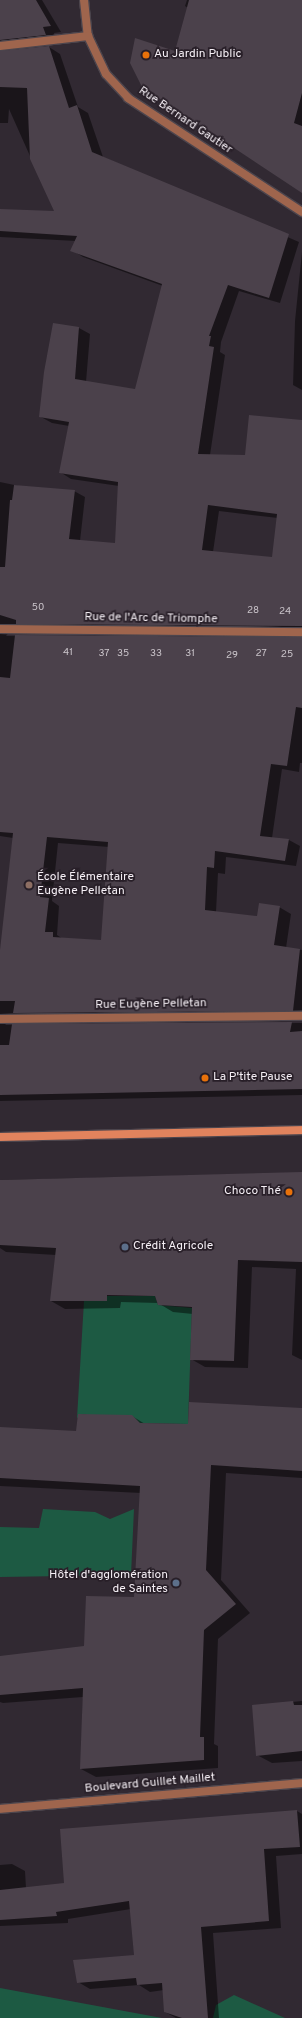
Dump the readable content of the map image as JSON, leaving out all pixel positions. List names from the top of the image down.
{
  "streets": {
    "street": [
      "Rue Bernard Gautier",
      "Rue de l'Arc de Triomphe",
      "Rue Eugène Pelletan",
      "Boulevard Guillet Maillet"
    ]
  },
  "places": [
    "Au Jardin Public",
    "École Élémentaire Eugène Pelletan",
    "La P'tite Pause",
    "Choco Thé",
    "Crédit Agricole",
    "Hôtel d'agglomération de Saintes"
  ],
  "house_numbers": [
    "50",
    "28",
    "24",
    "41",
    "37",
    "35",
    "33",
    "31",
    "27",
    "25",
    "29"
  ]
}
